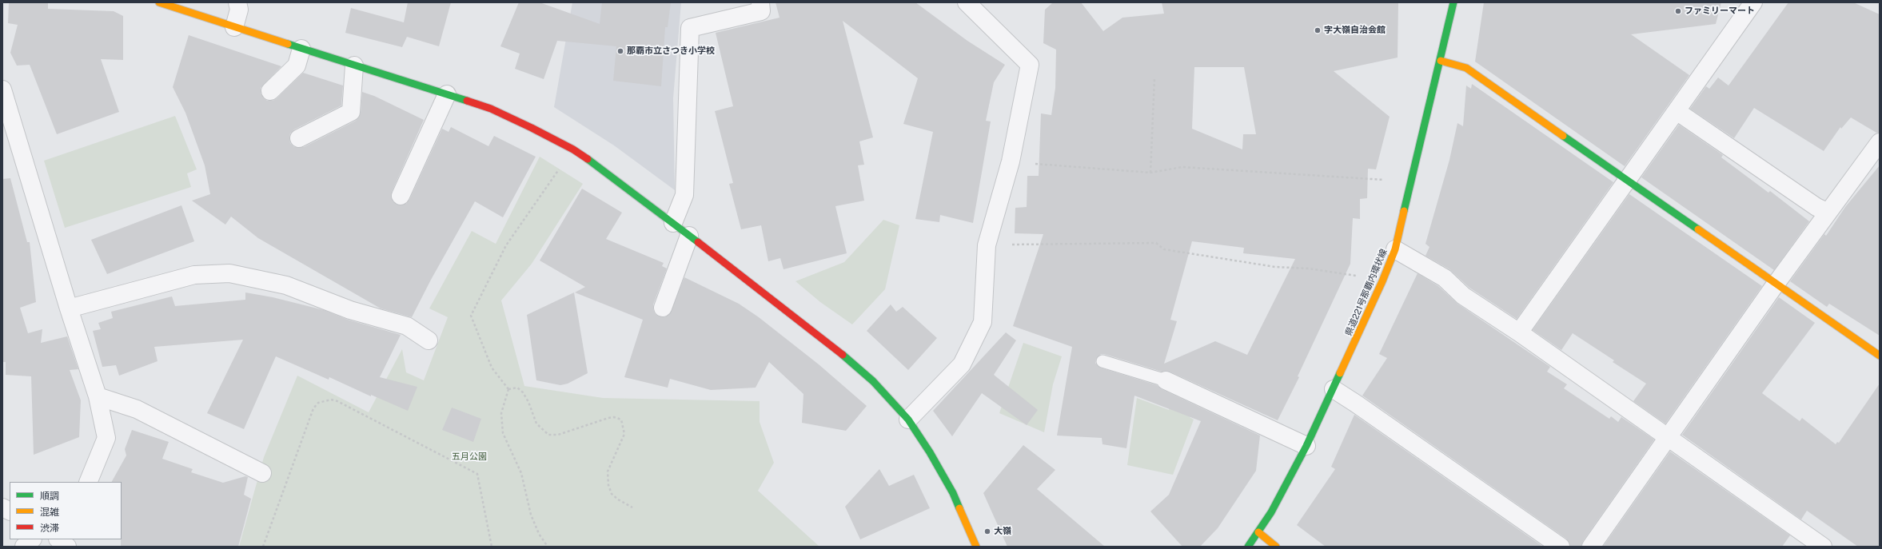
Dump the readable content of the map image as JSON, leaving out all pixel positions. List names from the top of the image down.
{
  "streets": {
    "street": ["県道221号那覇内環状線"]
  },
  "parks": ["五月公園"],
  "places": [
    "ファミリーマート",
    "字大嶺自治会館",
    "那覇市立さつき小学校",
    "大嶺"
  ],
  "legend": ["順調", "混雑", "渋滞"]
}
